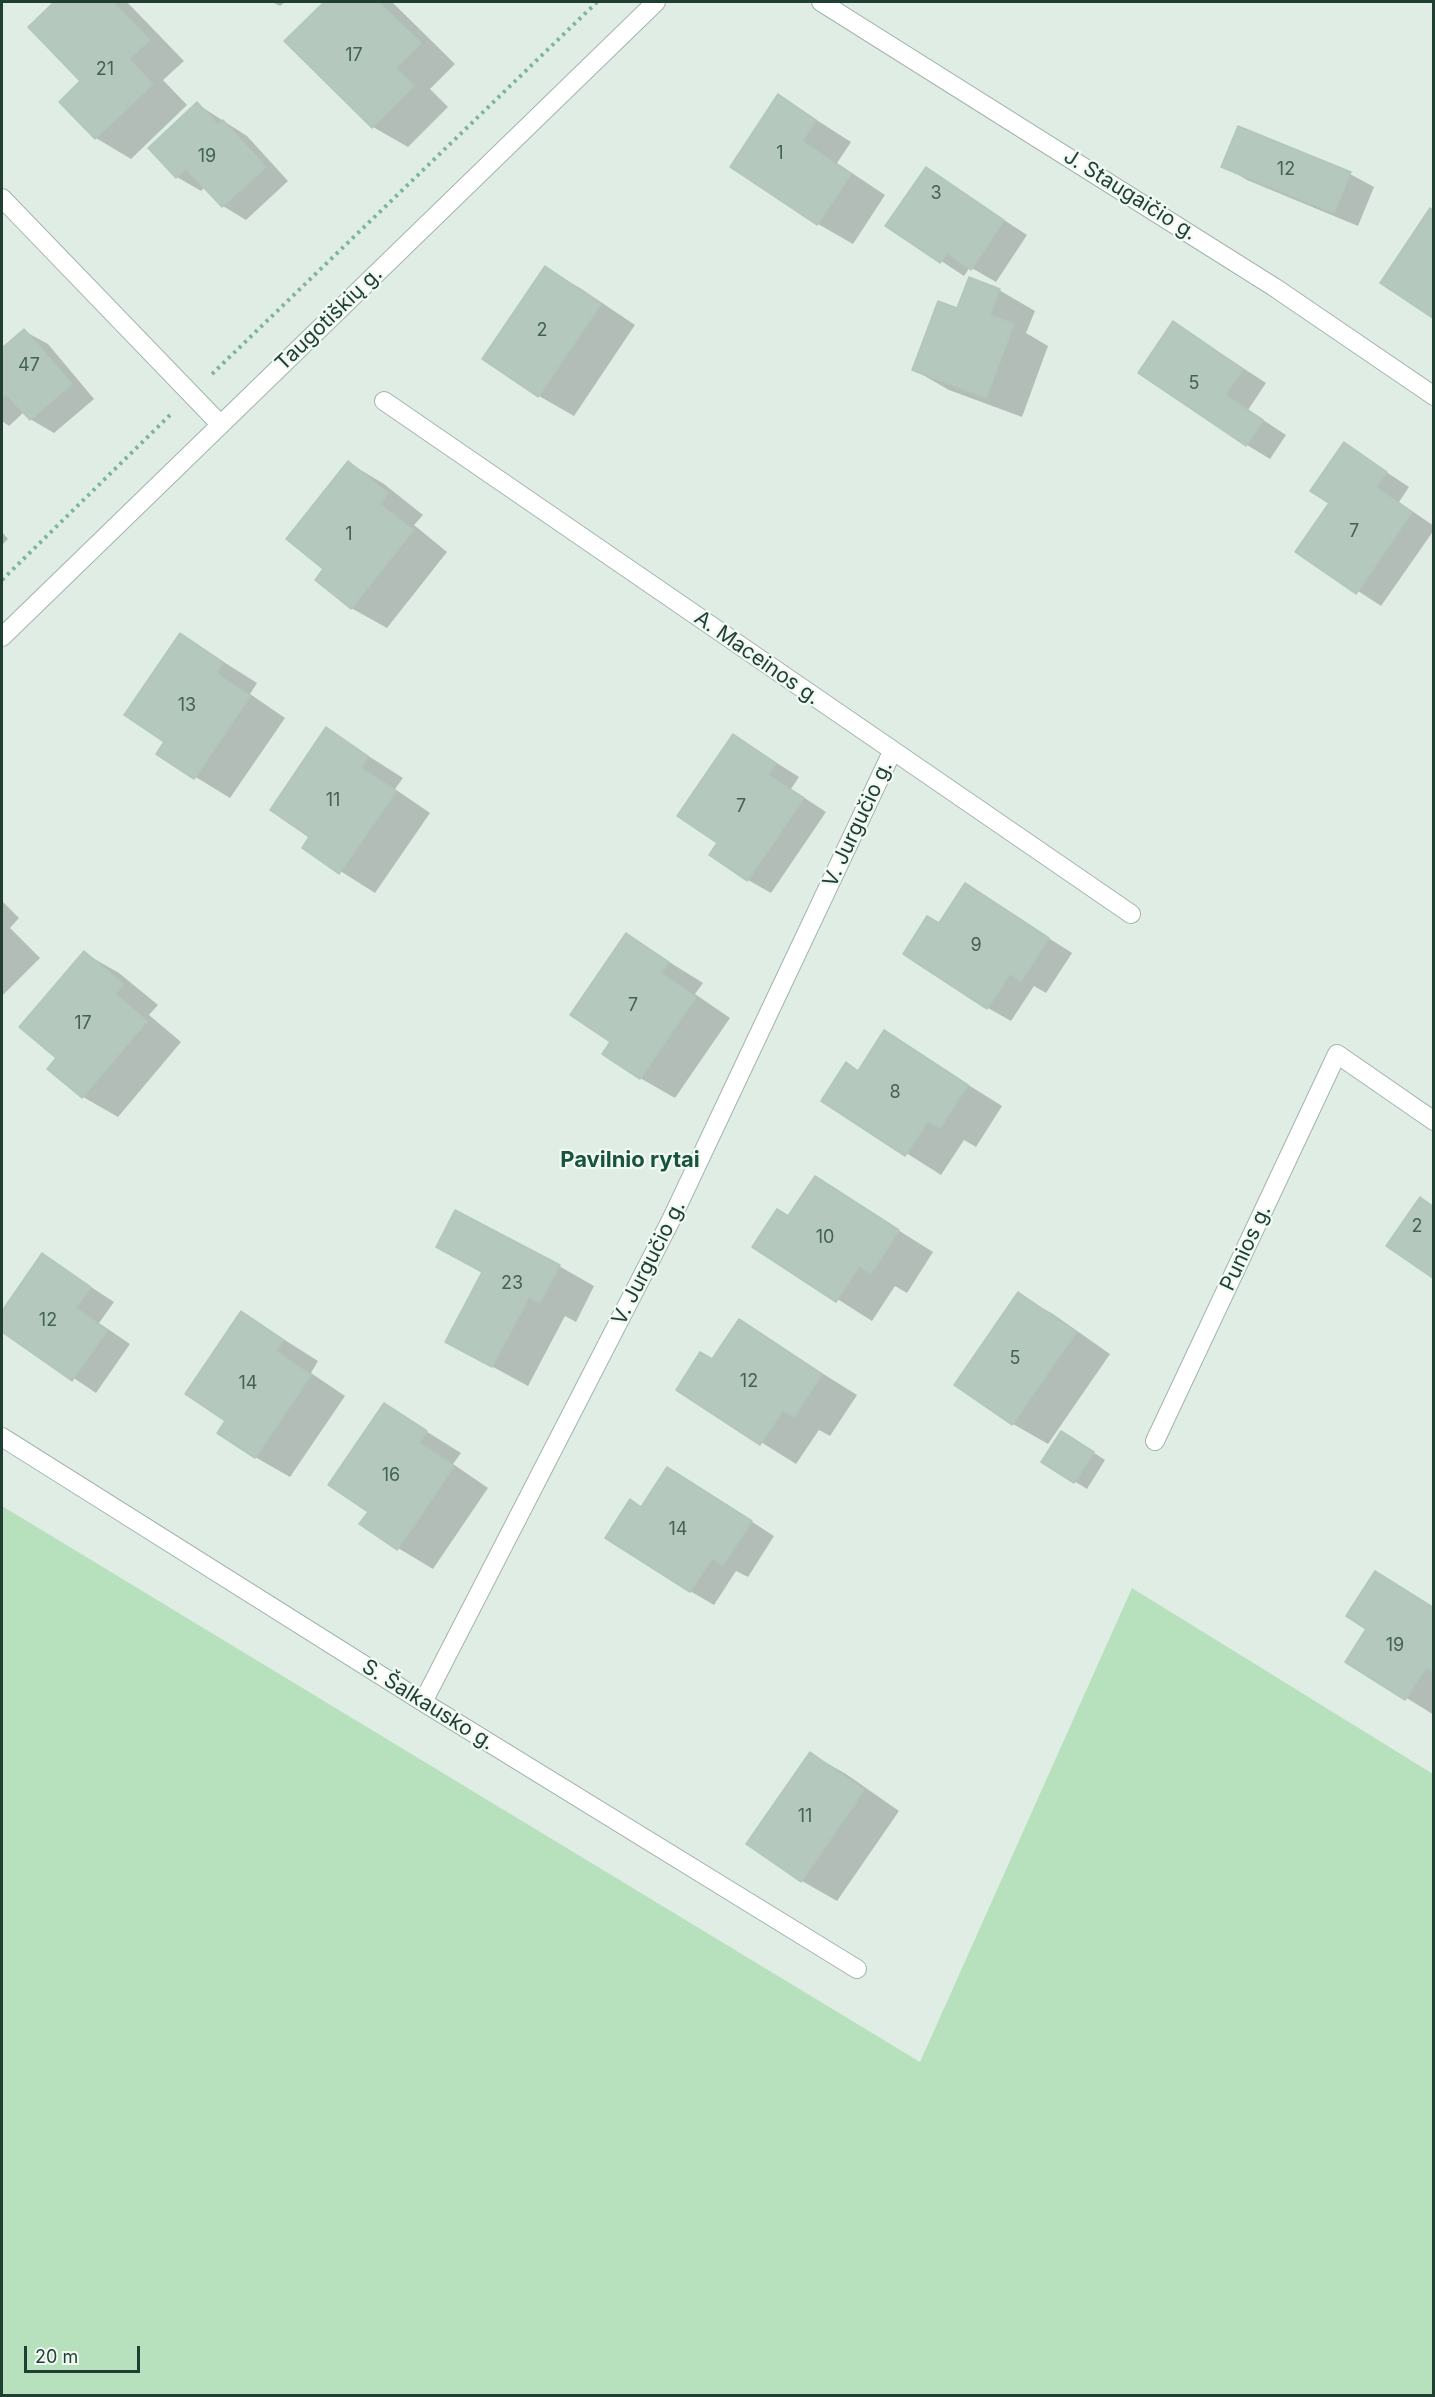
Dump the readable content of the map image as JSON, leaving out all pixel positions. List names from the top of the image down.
{
  "streets": {
    "street": [
      "J. Staugaičio g.",
      "Taugotiškių g.",
      "A. Maceinos g.",
      "V. Jurgučio g.",
      "Punios g.",
      "S. Šalkausko g."
    ]
  },
  "crossings": [
    ["A. Maceinos g.", "V. Jurgučio g."],
    ["V. Jurgučio g.", "S. Šalkausko g."]
  ],
  "districts": ["Pavilnio rytai"],
  "house_numbers": [
    "17",
    "21",
    "1",
    "19",
    "12",
    "3",
    "2",
    "47",
    "5",
    "7",
    "1",
    "13",
    "11",
    "7",
    "9",
    "7",
    "17",
    "8",
    "2",
    "10",
    "23",
    "12",
    "5",
    "12",
    "14",
    "16",
    "14",
    "19",
    "11"
  ],
  "scale_bar": "20 m"
}
